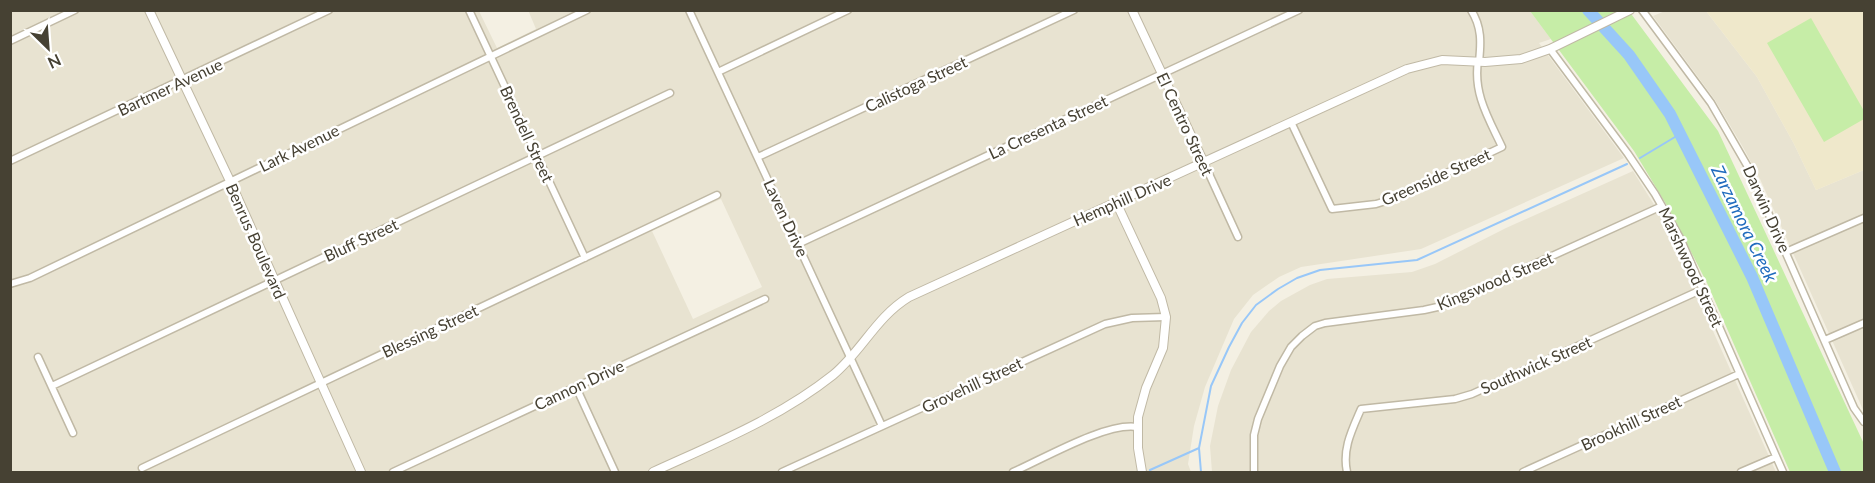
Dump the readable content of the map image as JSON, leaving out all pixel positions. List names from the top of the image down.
{
  "streets": {
    "street": [
      "Calistoga Street",
      "Bartmer Avenue",
      "El Centro Street",
      "La Cresenta Street",
      "Brendell Street",
      "Lark Avenue",
      "Greenside Street",
      "Hemphill Drive",
      "Darwin Drive",
      "Laven Drive",
      "Bluff Street",
      "Benrus Boulevard",
      "Marshwood Street",
      "Kingswood Street",
      "Blessing Street",
      "Southwick Street",
      "Cannon Drive",
      "Grovehill Street",
      "Brookhill Street"
    ]
  },
  "crossings": [
    ["Calistoga Street", "Laven Drive"],
    ["Bartmer Avenue", "Benrus Boulevard"],
    ["El Centro Street", "La Cresenta Street"],
    ["El Centro Street", "Hemphill Drive"],
    ["La Cresenta Street", "Laven Drive"],
    ["Brendell Street", "Lark Avenue"],
    ["Brendell Street", "Bluff Street"],
    ["Brendell Street", "Blessing Street"],
    ["Lark Avenue", "Benrus Boulevard"],
    ["Greenside Street", "Hemphill Drive"],
    ["Hemphill Drive", "Laven Drive"],
    ["Hemphill Drive", "Marshwood Street"],
    ["Laven Drive", "Grovehill Street"],
    ["Bluff Street", "Benrus Boulevard"],
    ["Benrus Boulevard", "Blessing Street"],
    ["Marshwood Street", "Kingswood Street"],
    ["Marshwood Street", "Southwick Street"],
    ["Marshwood Street", "Brookhill Street"]
  ],
  "water": ["Zarzamora Creek"],
  "north": "bottom right"
}
